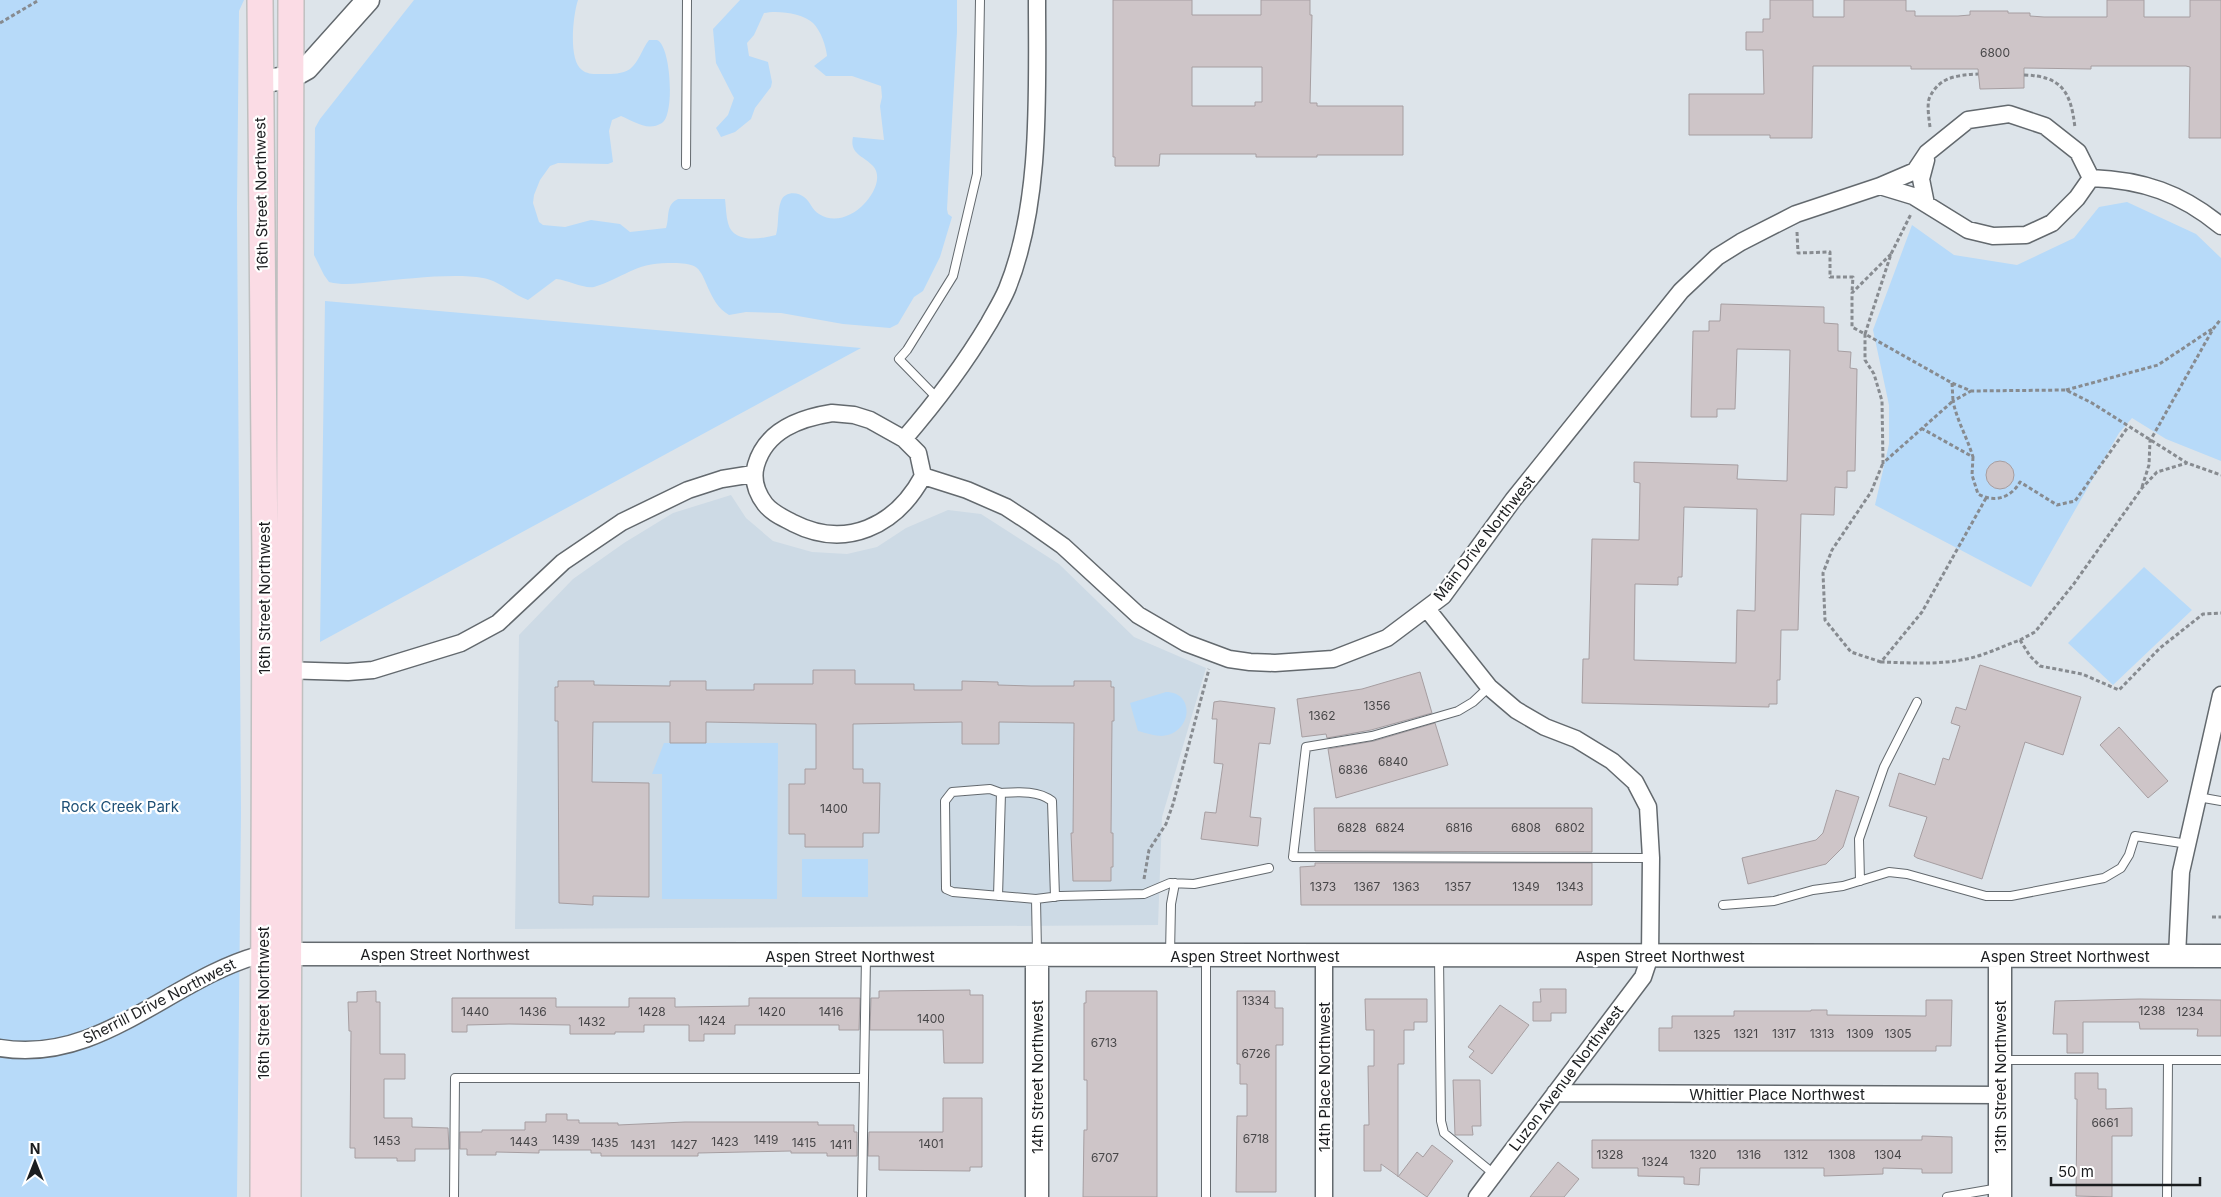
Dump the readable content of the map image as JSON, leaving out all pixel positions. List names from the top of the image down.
{
  "streets": {
    "main road": ["16th Street Northwest"],
    "street": [
      "Main Drive Northwest",
      "Aspen Street Northwest",
      "Sherrill Drive Northwest",
      "14th Street Northwest",
      "14th Place Northwest",
      "13th Street Northwest",
      "Luzon Avenue Northwest",
      "Whittier Place Northwest"
    ]
  },
  "crossings": [
    ["16th Street Northwest", "Aspen Street Northwest"],
    ["16th Street Northwest", "Sherrill Drive Northwest"],
    ["Main Drive Northwest", "Luzon Avenue Northwest"],
    ["Aspen Street Northwest", "Sherrill Drive Northwest"],
    ["Aspen Street Northwest", "14th Street Northwest"],
    ["Aspen Street Northwest", "14th Place Northwest"],
    ["Aspen Street Northwest", "13th Street Northwest"],
    ["Aspen Street Northwest", "Luzon Avenue Northwest"],
    ["13th Street Northwest", "Whittier Place Northwest"],
    ["Luzon Avenue Northwest", "Whittier Place Northwest"]
  ],
  "parks": ["Rock Creek Park"],
  "house_numbers": [
    "6800",
    "1356",
    "1362",
    "6840",
    "6836",
    "1400",
    "6828",
    "6824",
    "6816",
    "6808",
    "6802",
    "1373",
    "1367",
    "1363",
    "1357",
    "1349",
    "1343",
    "1334",
    "1238",
    "1440",
    "1436",
    "1428",
    "1420",
    "1416",
    "1234",
    "1400",
    "1424",
    "1432",
    "1321",
    "1317",
    "1313",
    "1309",
    "1305",
    "1325",
    "6713",
    "6726",
    "6661",
    "6718",
    "1439",
    "1419",
    "1453",
    "1443",
    "1423",
    "1435",
    "1415",
    "1401",
    "1431",
    "1427",
    "1411",
    "1328",
    "1320",
    "1316",
    "1312",
    "1308",
    "1304",
    "6707",
    "1324"
  ],
  "scale_bar": "50 m",
  "north": "top"
}
